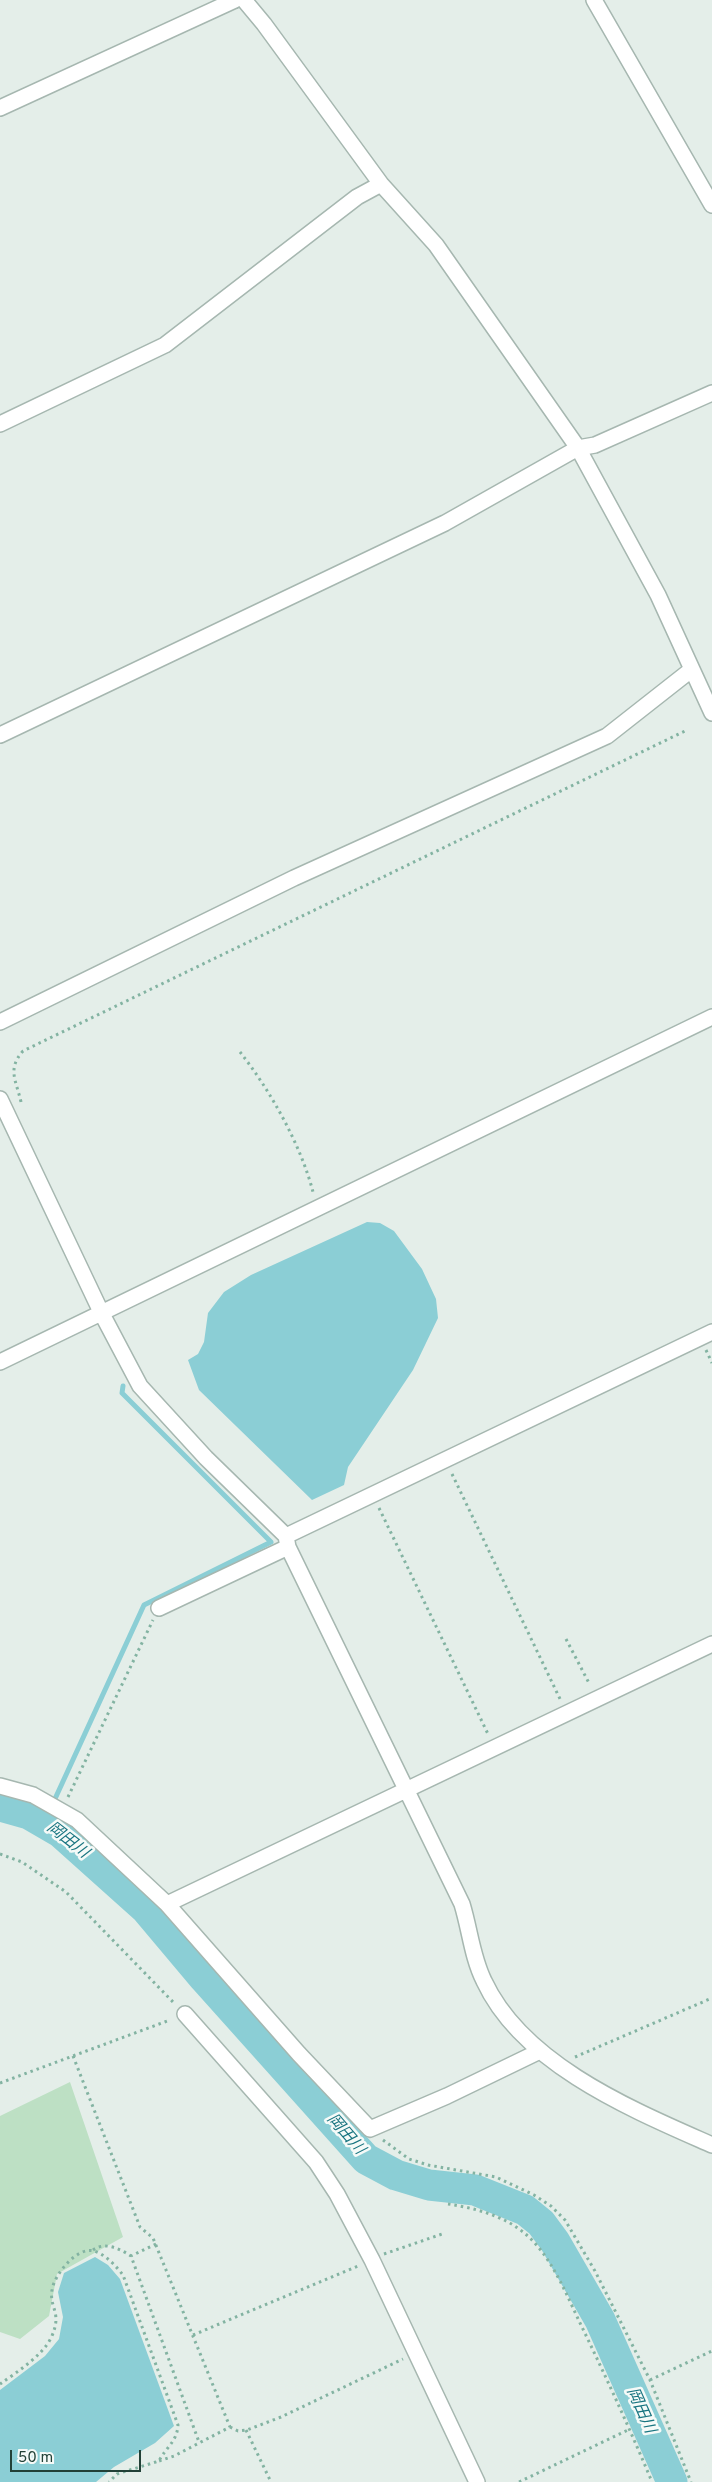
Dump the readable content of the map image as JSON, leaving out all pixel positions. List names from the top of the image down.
{
  "water": ["岡田川"],
  "scale_bar": "50 m"
}
